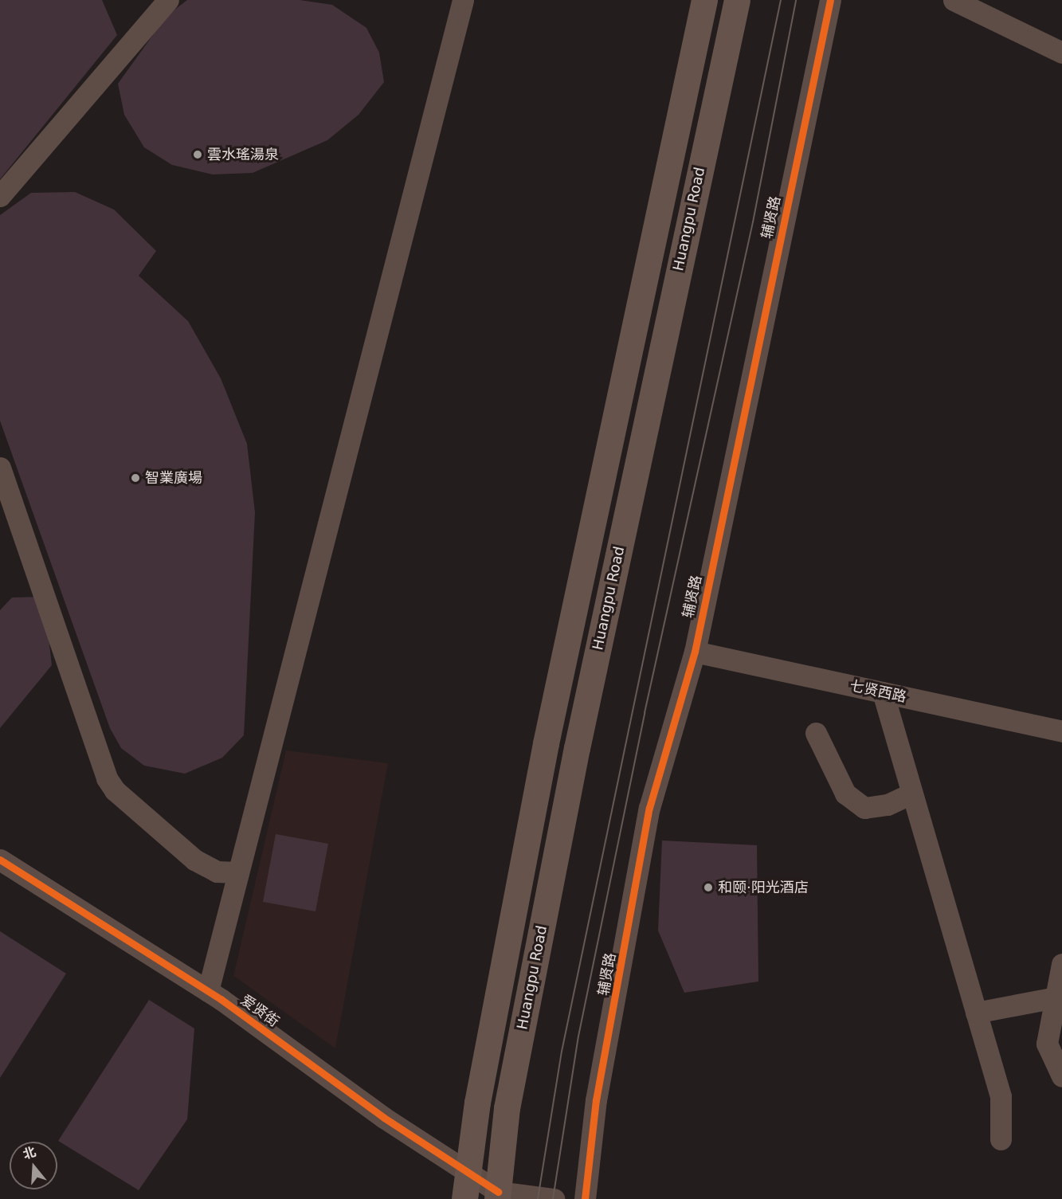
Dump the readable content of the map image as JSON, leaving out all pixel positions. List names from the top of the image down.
{
  "streets": {
    "highway": ["Huangpu Road"],
    "street": ["辅贤路", "七贤西路", "爱贤街"]
  },
  "crossings": [
    ["辅贤路", "七贤西路"],
    ["Huangpu Road", "爱贤街"]
  ],
  "places": ["雲水瑤湯泉", "智業廣場", "和颐·阳光酒店"],
  "north": "top"
}
